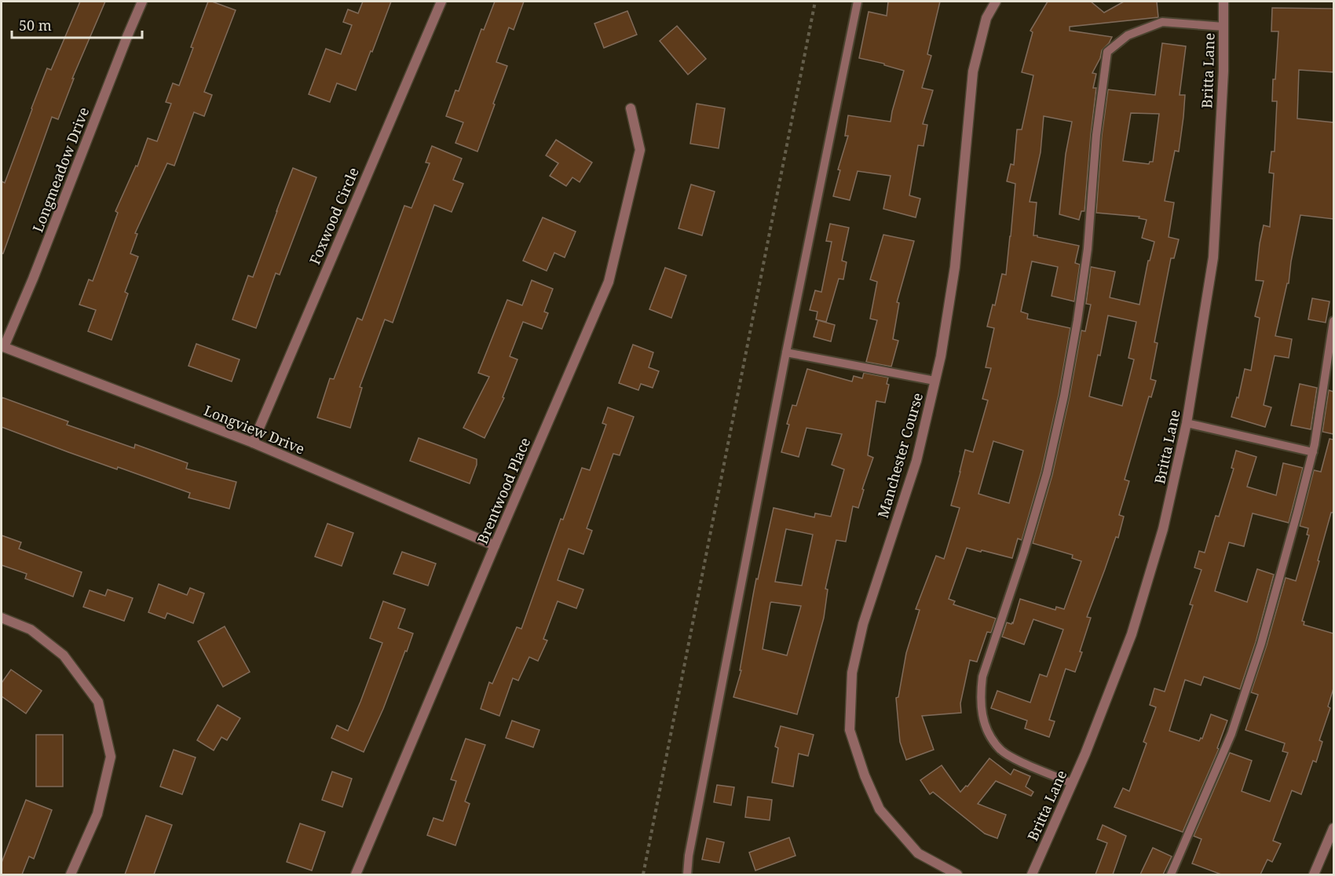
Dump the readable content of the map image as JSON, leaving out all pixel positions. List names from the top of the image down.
{
  "streets": {
    "street": [
      "Britta Lane",
      "Longmeadow Drive",
      "Foxwood Circle",
      "Longview Drive",
      "Manchester Course",
      "Brentwood Place"
    ]
  },
  "crossings": [
    ["Longmeadow Drive", "Longview Drive"],
    ["Foxwood Circle", "Longview Drive"],
    ["Longview Drive", "Brentwood Place"]
  ],
  "scale_bar": "50 m"
}
